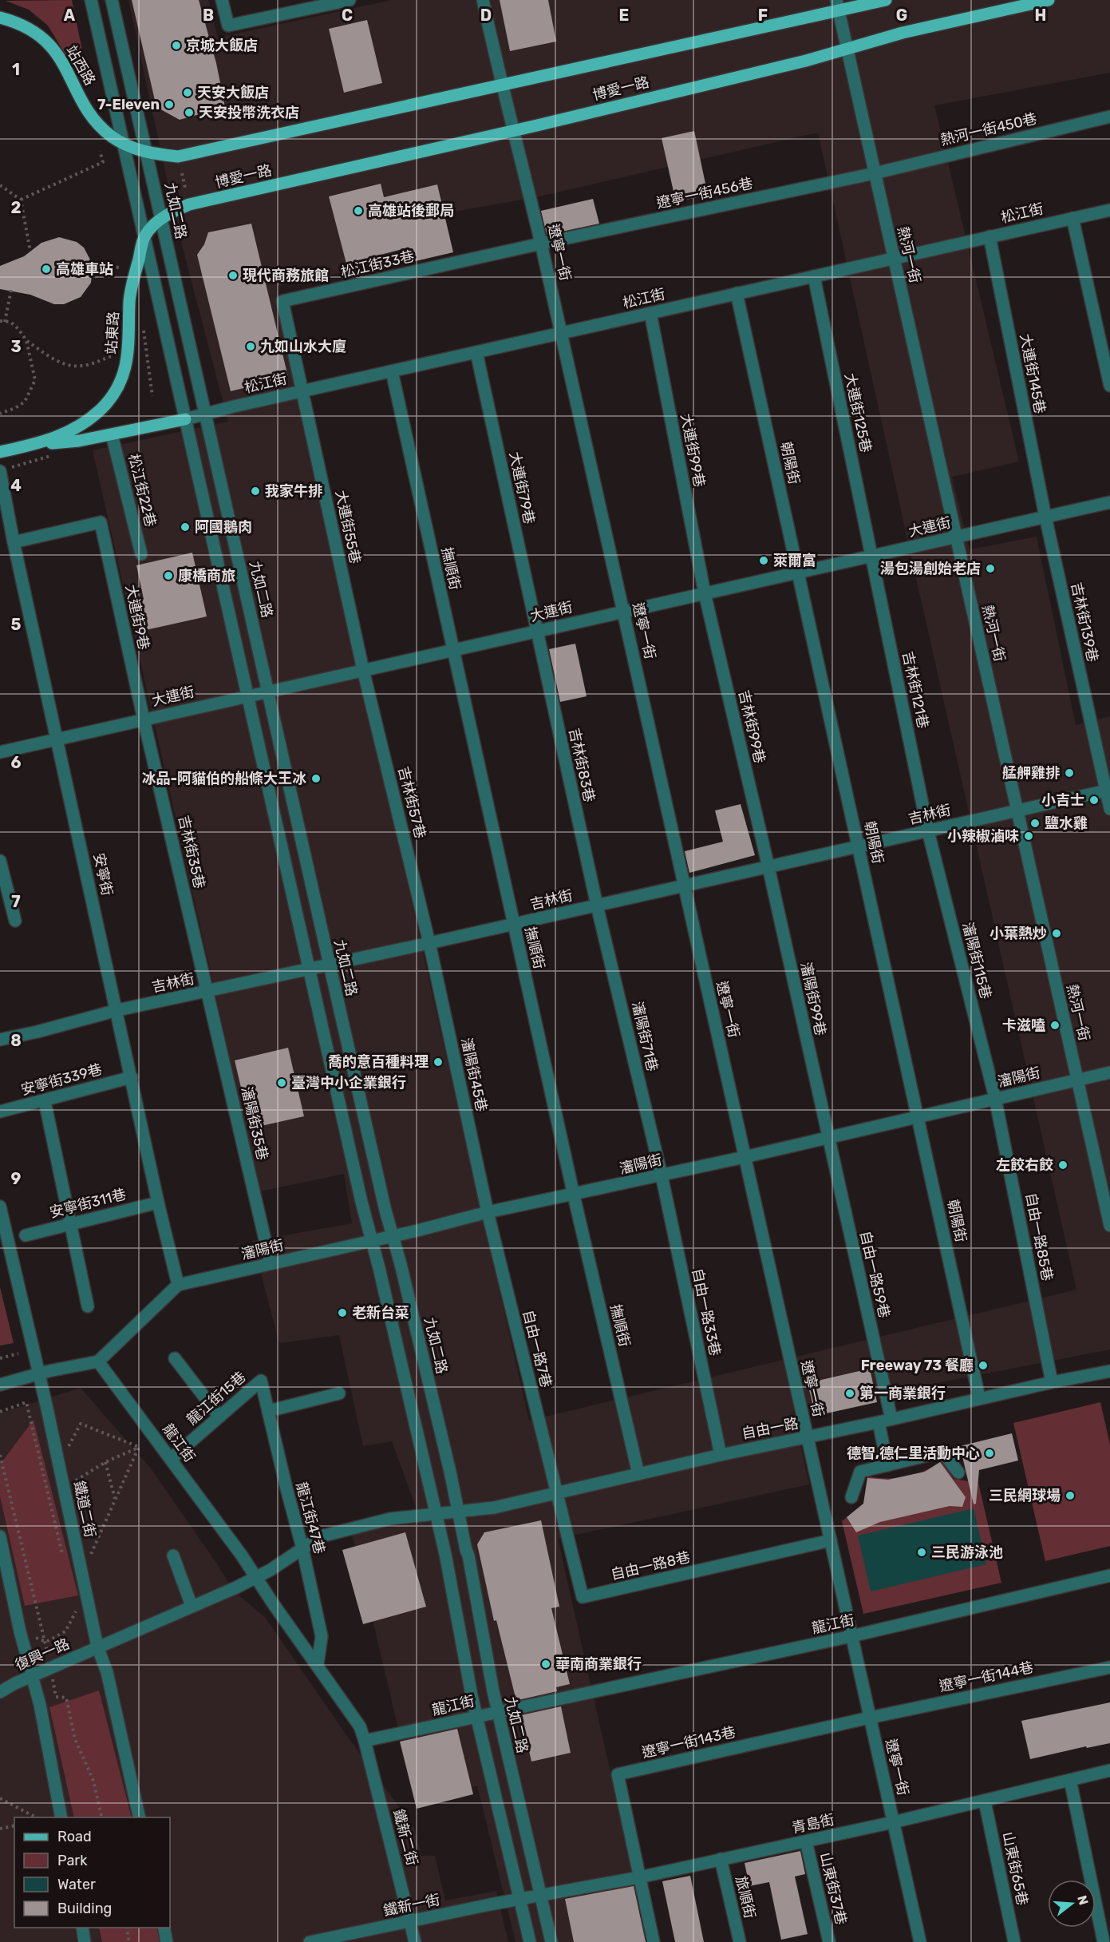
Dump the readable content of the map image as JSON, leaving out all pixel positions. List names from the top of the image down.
{
  "streets": {
    "main road": ["站西路", "博愛一路", "站東路"],
    "street": [
      "熱河一街450巷",
      "遼寧一街456巷",
      "九如二路",
      "松江街",
      "遼寧一街",
      "熱河一街",
      "松江街33巷",
      "大連街145巷",
      "大連街125巷",
      "大連街99巷",
      "朝陽街",
      "大連街79巷",
      "松江街22巷",
      "大連街55巷",
      "大連街",
      "撫順街",
      "大連街9巷",
      "吉林街139巷",
      "吉林街121巷",
      "吉林街99巷",
      "吉林街83巷",
      "吉林街57巷",
      "吉林街",
      "吉林街35巷",
      "安寧街",
      "瀋陽街115巷",
      "瀋陽街99巷",
      "瀋陽街71巷",
      "瀋陽街45巷",
      "瀋陽街",
      "安寧街339巷",
      "瀋陽街35巷",
      "安寧街311巷",
      "自由一路85巷",
      "自由一路59巷",
      "自由一路33巷",
      "自由一路7巷",
      "龍江街15巷",
      "自由一路",
      "龍江街",
      "鐵道二街",
      "龍江街47巷",
      "自由一路8巷",
      "復興一路",
      "遼寧一街144巷",
      "遼寧一街143巷",
      "青島街",
      "鐵新二街",
      "山東街65巷",
      "山東街37巷",
      "旅順街",
      "鐵新一街"
    ]
  },
  "crossings": [
    ["站西路", "博愛一路"],
    ["博愛一路", "九如二路"],
    ["博愛一路", "遼寧一街"],
    ["博愛一路", "熱河一街"],
    ["博愛一路", "站東路"],
    ["熱河一街450巷", "遼寧一街456巷"],
    ["熱河一街450巷", "熱河一街"],
    ["遼寧一街456巷", "遼寧一街"],
    ["遼寧一街456巷", "熱河一街"],
    ["遼寧一街456巷", "松江街33巷"],
    ["九如二路", "松江街"],
    ["九如二路", "站東路"],
    ["九如二路", "大連街"],
    ["九如二路", "吉林街"],
    ["九如二路", "瀋陽街"],
    ["九如二路", "自由一路"],
    ["九如二路", "龍江街"],
    ["九如二路", "青島街"],
    ["松江街", "遼寧一街"],
    ["松江街", "熱河一街"],
    ["松江街", "松江街33巷"],
    ["松江街", "大連街145巷"],
    ["松江街", "大連街125巷"],
    ["松江街", "大連街99巷"],
    ["松江街", "朝陽街"],
    ["松江街", "大連街79巷"],
    ["松江街", "大連街55巷"],
    ["松江街", "撫順街"],
    ["遼寧一街", "松江街33巷"],
    ["遼寧一街", "大連街"],
    ["遼寧一街", "吉林街"],
    ["遼寧一街", "瀋陽街"],
    ["遼寧一街", "自由一路"],
    ["遼寧一街", "龍江街"],
    ["遼寧一街", "自由一路8巷"],
    ["遼寧一街", "遼寧一街144巷"],
    ["遼寧一街", "遼寧一街143巷"],
    ["遼寧一街", "青島街"],
    ["熱河一街", "大連街"],
    ["熱河一街", "吉林街"],
    ["熱河一街", "瀋陽街"],
    ["松江街33巷", "大連街55巷"],
    ["大連街145巷", "大連街"],
    ["大連街145巷", "吉林街139巷"],
    ["大連街125巷", "大連街"],
    ["大連街125巷", "吉林街121巷"],
    ["大連街99巷", "大連街"],
    ["大連街99巷", "吉林街99巷"],
    ["朝陽街", "大連街"],
    ["朝陽街", "吉林街"],
    ["朝陽街", "瀋陽街"],
    ["朝陽街", "自由一路"],
    ["大連街79巷", "大連街"],
    ["大連街79巷", "吉林街83巷"],
    ["大連街55巷", "大連街"],
    ["大連街55巷", "吉林街57巷"],
    ["大連街", "撫順街"],
    ["大連街", "大連街9巷"],
    ["大連街", "吉林街139巷"],
    ["大連街", "吉林街121巷"],
    ["大連街", "吉林街99巷"],
    ["大連街", "吉林街83巷"],
    ["大連街", "吉林街57巷"],
    ["大連街", "吉林街35巷"],
    ["大連街", "安寧街"],
    ["撫順街", "吉林街"],
    ["撫順街", "瀋陽街"],
    ["撫順街", "自由一路"],
    ["大連街9巷", "吉林街35巷"],
    ["大連街9巷", "安寧街"],
    ["吉林街139巷", "吉林街"],
    ["吉林街121巷", "吉林街"],
    ["吉林街121巷", "瀋陽街115巷"],
    ["吉林街99巷", "吉林街"],
    ["吉林街99巷", "瀋陽街99巷"],
    ["吉林街83巷", "吉林街"],
    ["吉林街83巷", "瀋陽街71巷"],
    ["吉林街57巷", "吉林街"],
    ["吉林街57巷", "瀋陽街45巷"],
    ["吉林街", "吉林街35巷"],
    ["吉林街", "安寧街"],
    ["吉林街", "瀋陽街115巷"],
    ["吉林街", "瀋陽街99巷"],
    ["吉林街", "瀋陽街71巷"],
    ["吉林街", "瀋陽街45巷"],
    ["吉林街", "瀋陽街35巷"],
    ["吉林街35巷", "瀋陽街35巷"],
    ["安寧街", "瀋陽街"],
    ["安寧街", "安寧街339巷"],
    ["安寧街", "安寧街311巷"],
    ["瀋陽街115巷", "瀋陽街"],
    ["瀋陽街115巷", "自由一路85巷"],
    ["瀋陽街99巷", "瀋陽街"],
    ["瀋陽街99巷", "自由一路59巷"],
    ["瀋陽街71巷", "瀋陽街"],
    ["瀋陽街71巷", "自由一路33巷"],
    ["瀋陽街45巷", "瀋陽街"],
    ["瀋陽街45巷", "自由一路7巷"],
    ["瀋陽街", "瀋陽街35巷"],
    ["瀋陽街", "自由一路85巷"],
    ["瀋陽街", "自由一路59巷"],
    ["瀋陽街", "自由一路33巷"],
    ["瀋陽街", "自由一路7巷"],
    ["自由一路85巷", "自由一路"],
    ["自由一路59巷", "自由一路"],
    ["自由一路33巷", "自由一路"],
    ["自由一路7巷", "自由一路"],
    ["自由一路7巷", "自由一路8巷"],
    ["龍江街15巷", "龍江街"],
    ["龍江街15巷", "龍江街47巷"],
    ["自由一路", "龍江街"],
    ["自由一路", "龍江街47巷"],
    ["自由一路", "自由一路8巷"],
    ["自由一路", "復興一路"],
    ["龍江街", "龍江街47巷"],
    ["龍江街", "復興一路"],
    ["龍江街", "鐵新二街"],
    ["鐵道二街", "復興一路"],
    ["遼寧一街144巷", "遼寧一街143巷"],
    ["遼寧一街143巷", "青島街"],
    ["青島街", "山東街65巷"],
    ["青島街", "山東街37巷"],
    ["青島街", "旅順街"],
    ["青島街", "鐵新一街"],
    ["鐵新二街", "鐵新一街"]
  ],
  "places": [
    "京城大飯店",
    "天安大飯店",
    "7-Eleven",
    "天安投幣洗衣店",
    "高雄站後郵局",
    "高雄車站",
    "現代商務旅館",
    "九如山水大廈",
    "我家牛排",
    "阿國鵝肉",
    "萊爾富",
    "湯包湯創始老店",
    "康橋商旅",
    "艋舺雞排",
    "冰品-阿貓伯的船條大王冰",
    "小吉士",
    "鹽水雞",
    "小辣椒滷味",
    "小葉熱炒",
    "卡滋嗑",
    "喬的意百種料理",
    "臺灣中小企業銀行",
    "左餃右餃",
    "老新台菜",
    "Freeway 73 餐廳",
    "第一商業銀行",
    "德智,德仁里活動中心",
    "三民網球場",
    "三民游泳池",
    "華南商業銀行"
  ],
  "legend": [
    "Road",
    "Park",
    "Water",
    "Building"
  ],
  "north": "right",
  "grid": {
    "columns": [
      "A",
      "B",
      "C",
      "D",
      "E",
      "F",
      "G",
      "H"
    ],
    "rows": [
      "1",
      "2",
      "3",
      "4",
      "5",
      "6",
      "7",
      "8",
      "9"
    ]
  }
}
